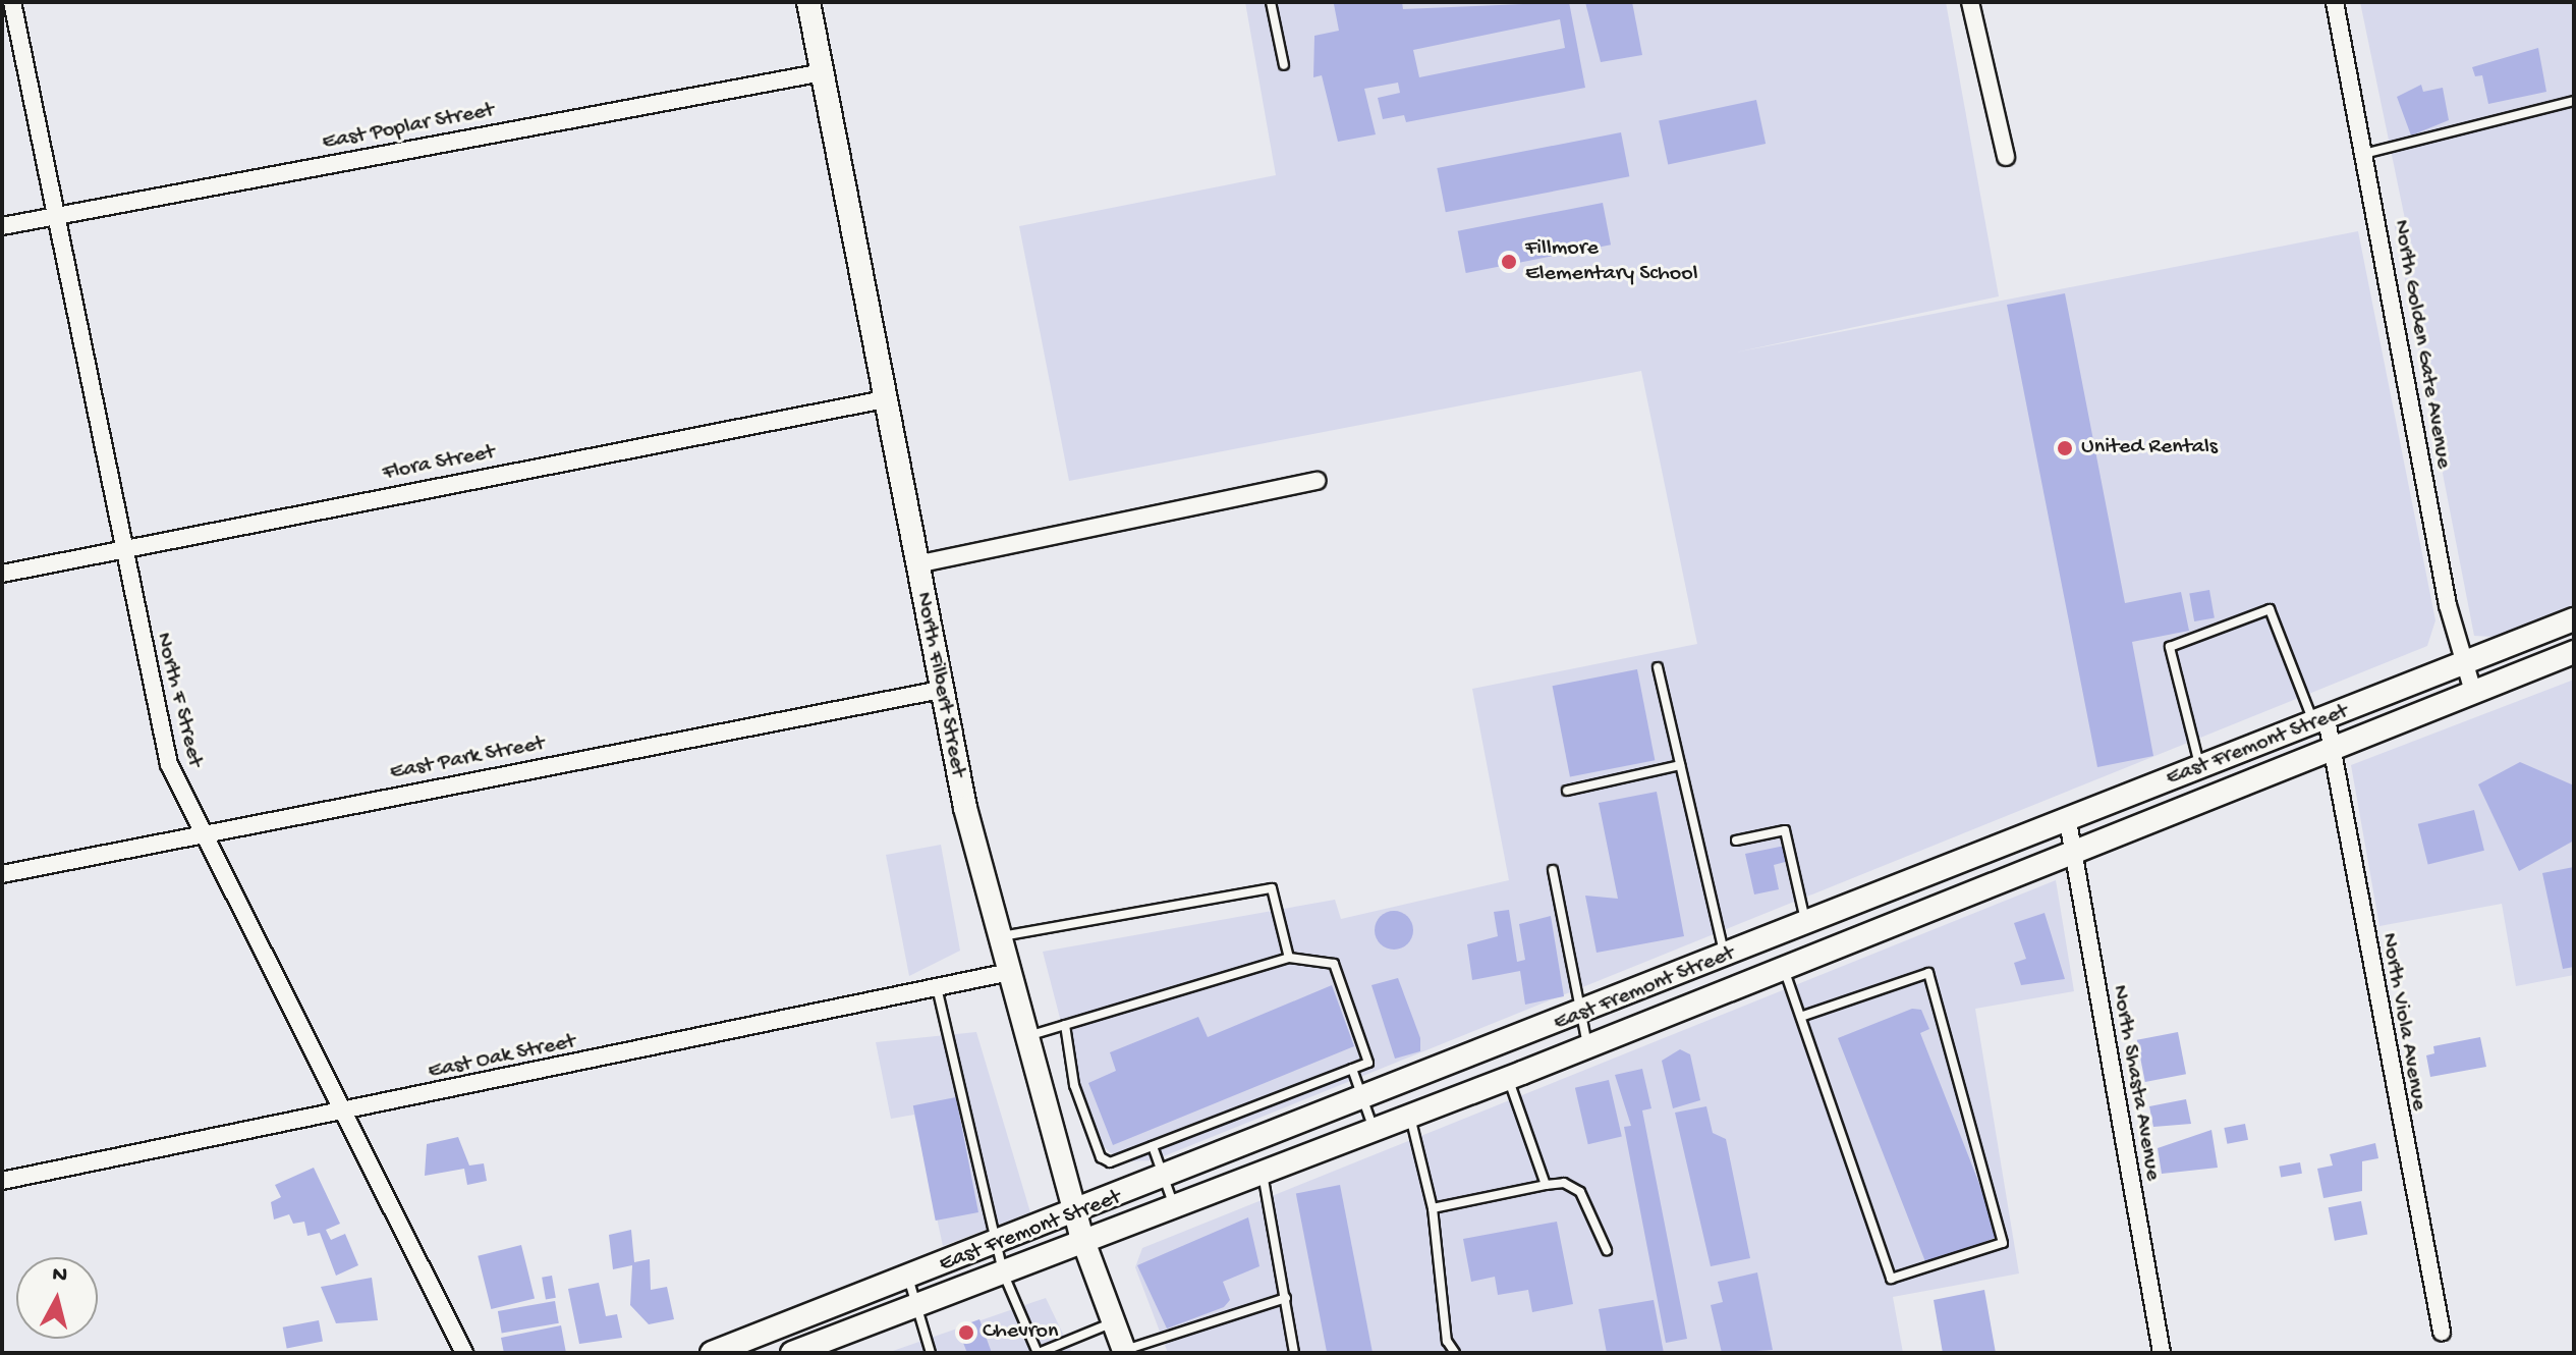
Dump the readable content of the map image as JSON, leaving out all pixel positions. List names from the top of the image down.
{
  "streets": {
    "main road": ["North Filbert Street", "East Fremont Street"],
    "street": [
      "East Poplar Street",
      "North Golden Gate Avenue",
      "Flora Street",
      "North F Street",
      "East Park Street",
      "North Viola Avenue",
      "East Oak Street",
      "North Shasta Avenue"
    ]
  },
  "crossings": [
    ["East Poplar Street", "North Filbert Street"],
    ["East Poplar Street", "North F Street"],
    ["North Golden Gate Avenue", "East Fremont Street"],
    ["Flora Street", "North Filbert Street"],
    ["Flora Street", "North F Street"],
    ["North Filbert Street", "East Fremont Street"],
    ["North Filbert Street", "East Park Street"],
    ["North Filbert Street", "East Oak Street"],
    ["North F Street", "East Park Street"],
    ["North F Street", "East Oak Street"],
    ["East Fremont Street", "North Viola Avenue"],
    ["East Fremont Street", "North Shasta Avenue"]
  ],
  "places": ["Fillmore Elementary School", "United Rentals", "Chevron"],
  "north": "top"
}
